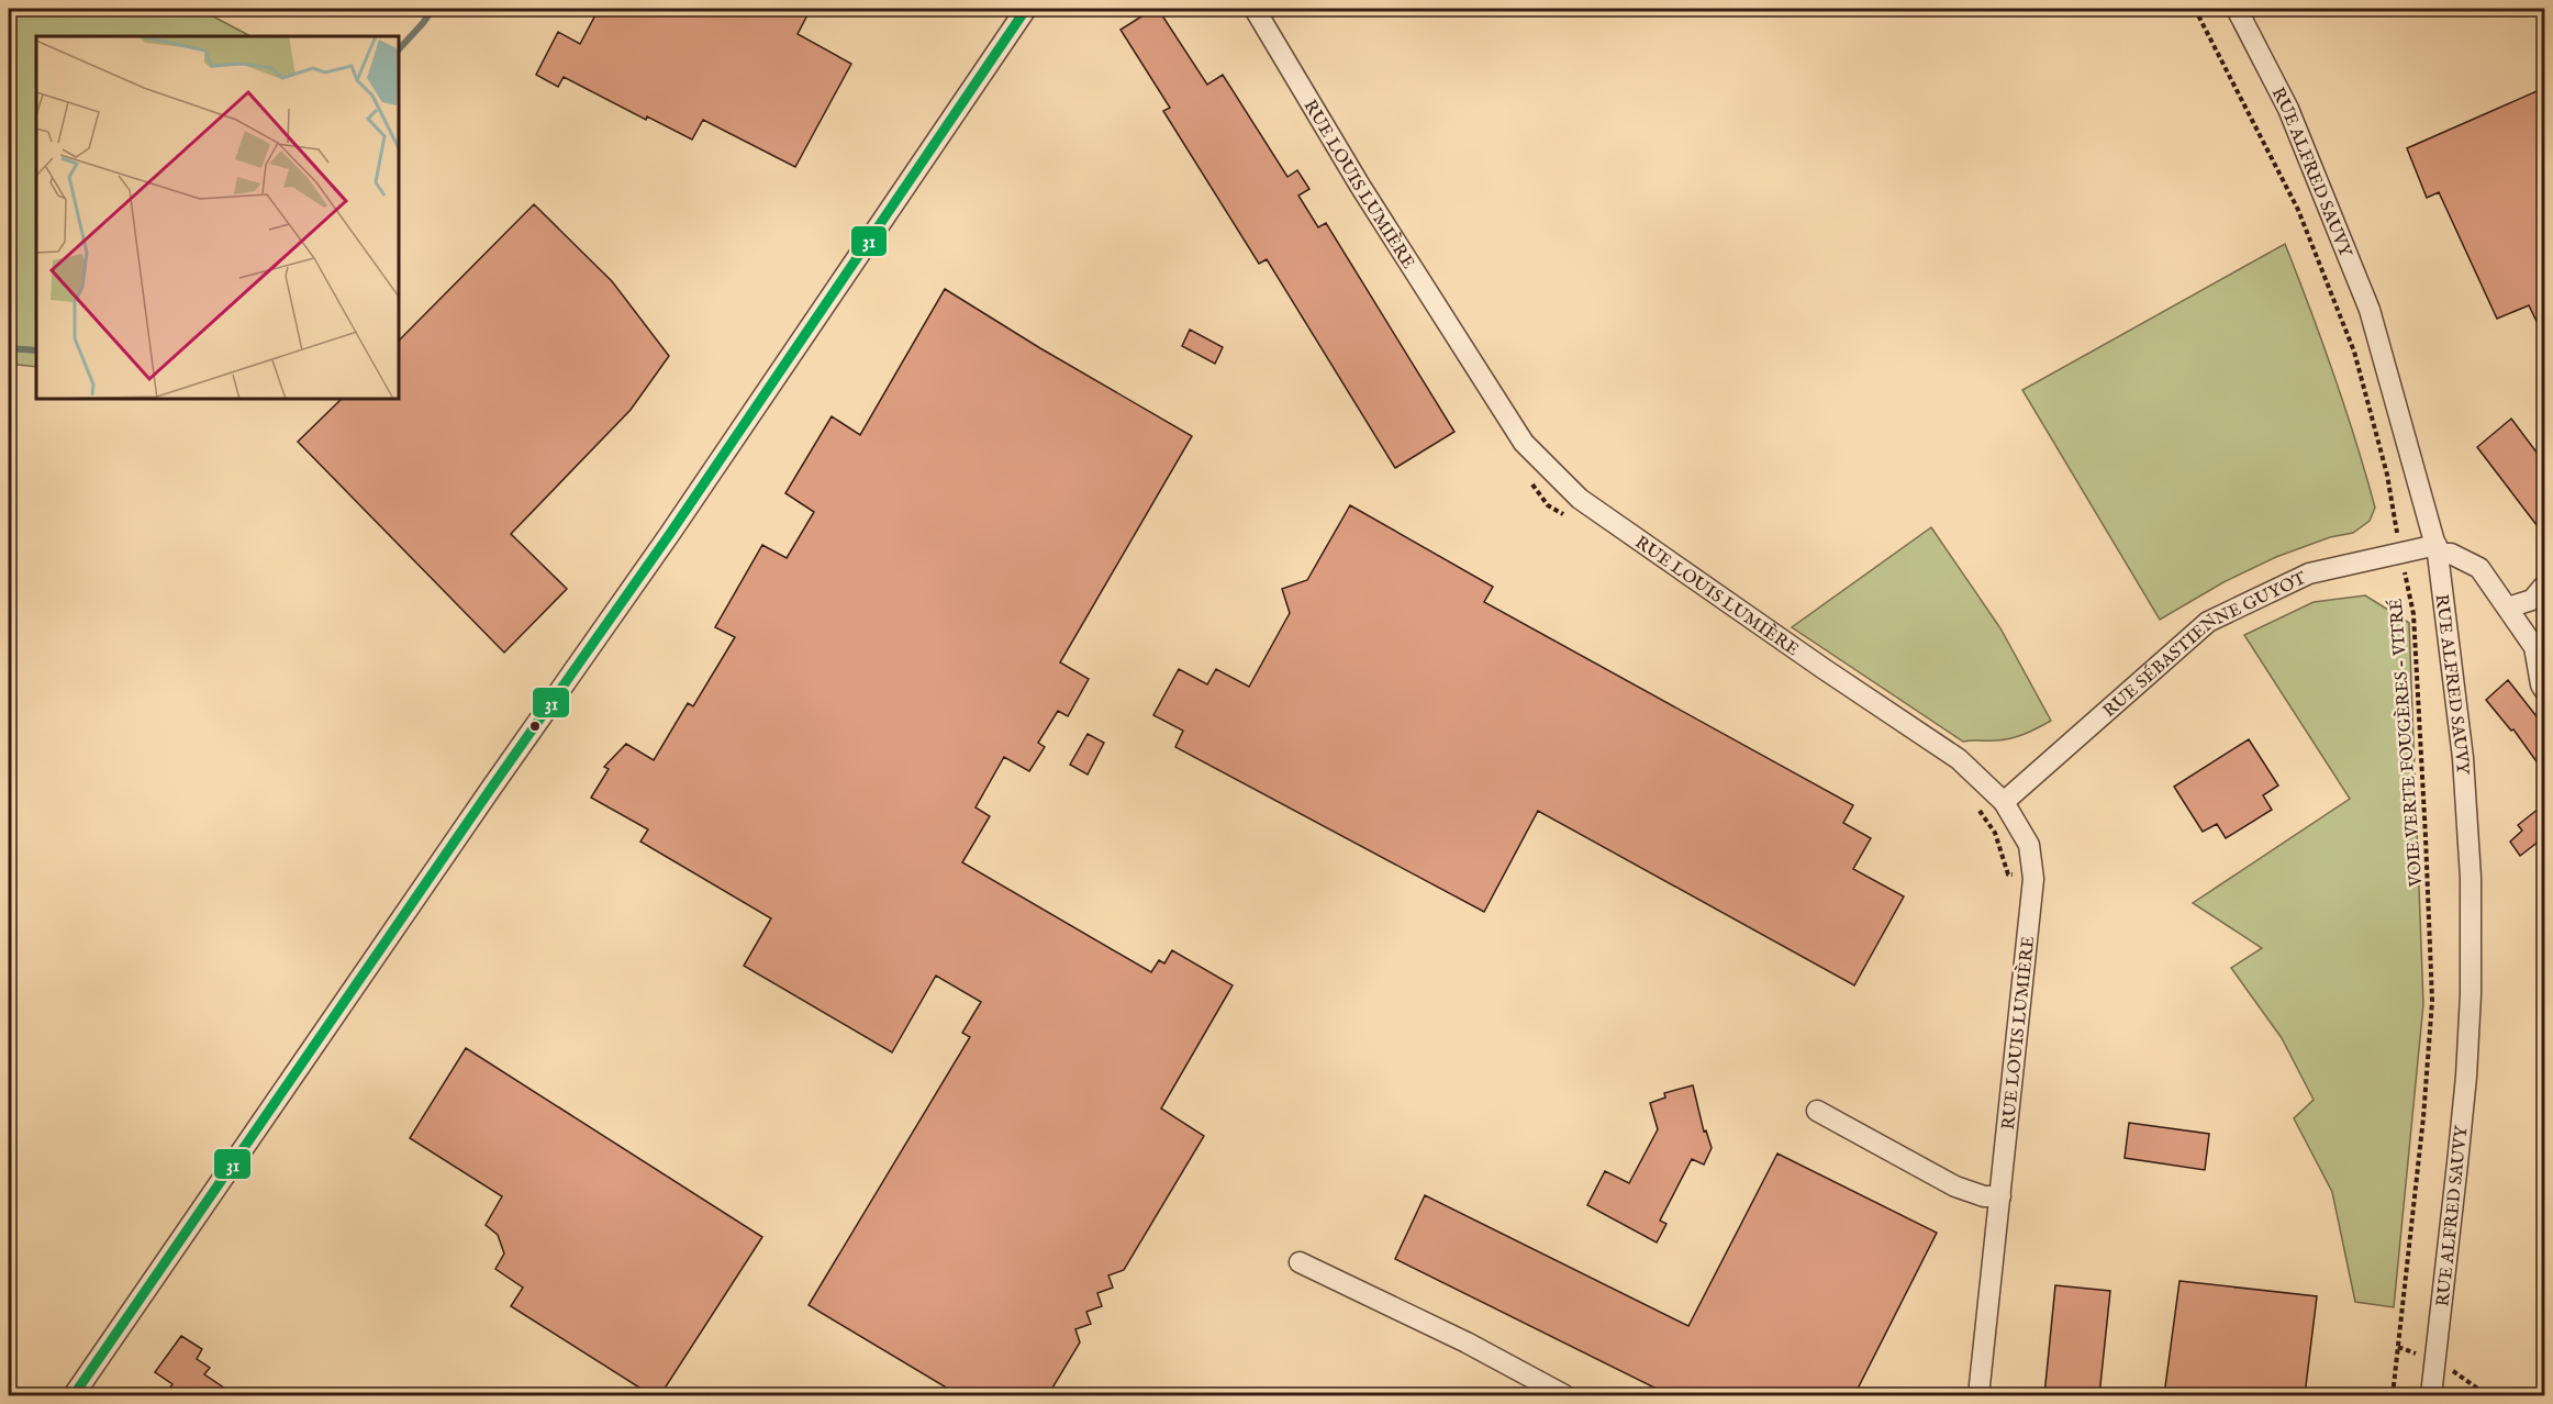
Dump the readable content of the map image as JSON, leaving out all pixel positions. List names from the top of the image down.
{
  "streets": {
    "street": ["RUE ALFRED SAUVY", "RUE LOUIS LUMIÈRE", "RUE SÉBASTIENNE GUYOT"],
    "path": ["VOIE VERTE FOUGÈRES - VITRÉ"]
  },
  "crossings": [
    ["RUE ALFRED SAUVY", "RUE SÉBASTIENNE GUYOT"],
    ["RUE LOUIS LUMIÈRE", "RUE SÉBASTIENNE GUYOT"],
    ["RUE SÉBASTIENNE GUYOT", "VOIE VERTE FOUGÈRES - VITRÉ"]
  ],
  "lines": ["transit line 31"]
}
